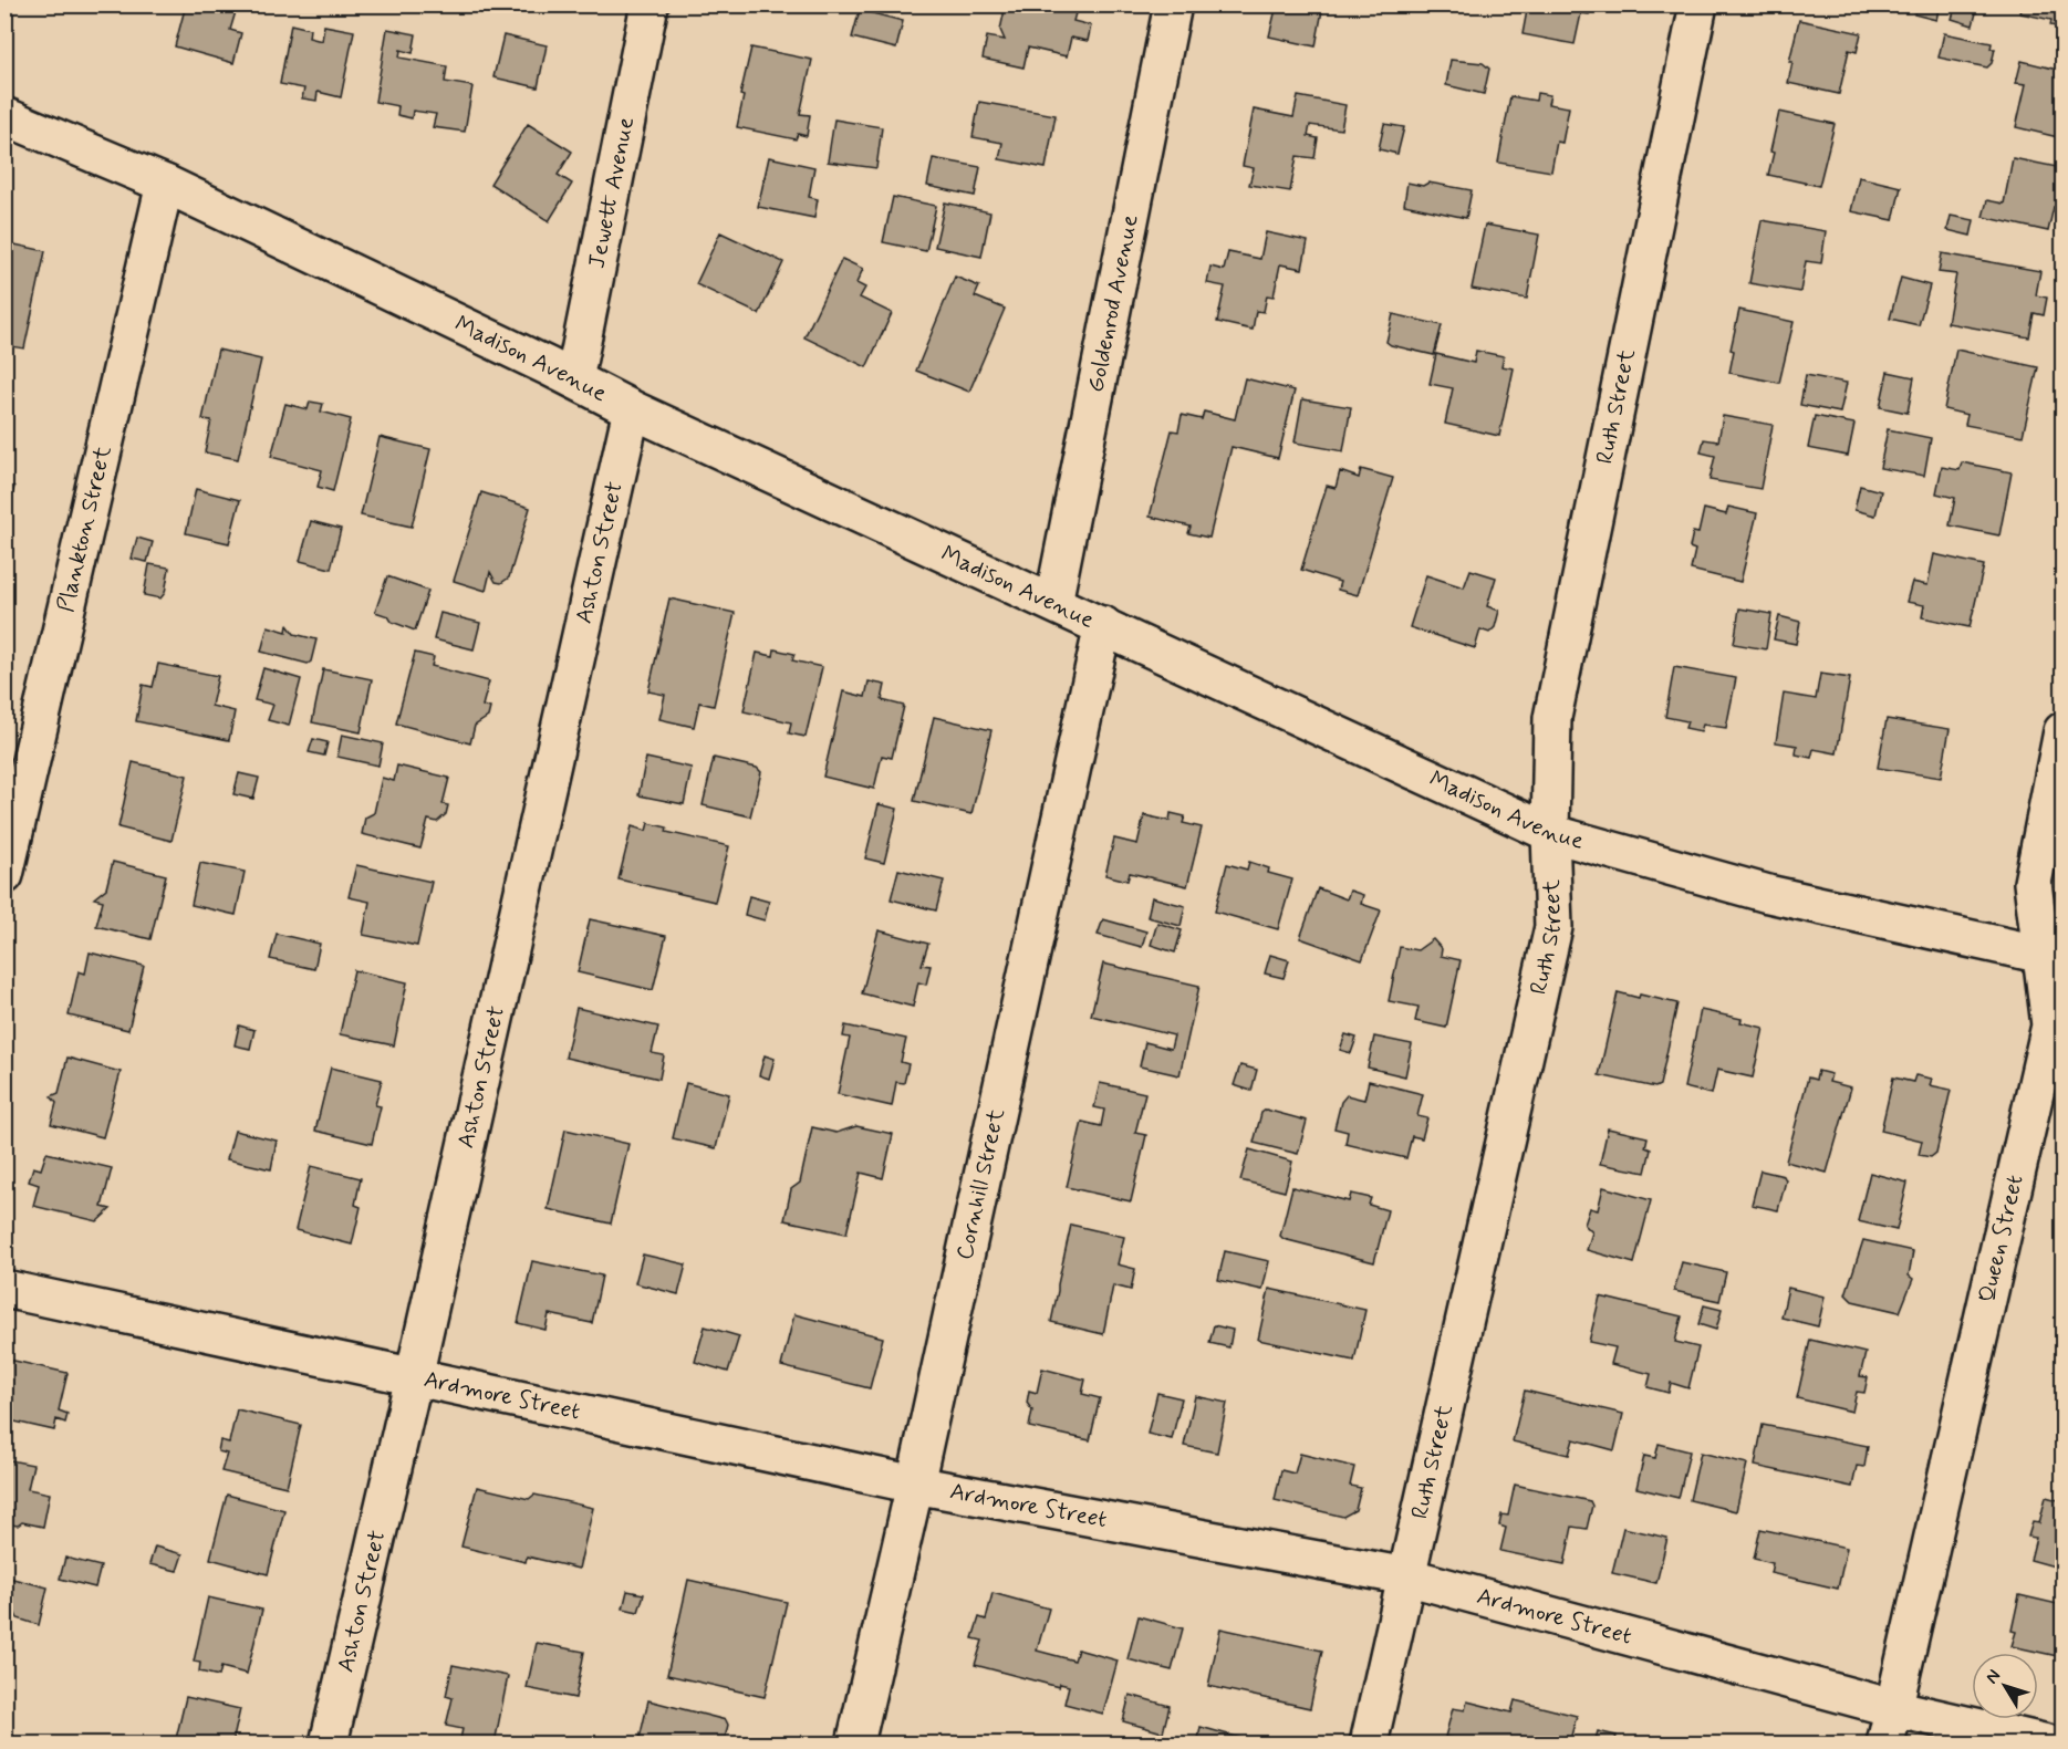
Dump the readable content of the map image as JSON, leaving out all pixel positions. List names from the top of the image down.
{
  "streets": {
    "street": [
      "Jewett Avenue",
      "Goldenrod Avenue",
      "Madison Avenue",
      "Ruth Street",
      "Plankton Street",
      "Ashton Street",
      "Cornhill Street",
      "Queen Street",
      "Ardmore Street"
    ]
  },
  "crossings": [
    ["Jewett Avenue", "Madison Avenue"],
    ["Goldenrod Avenue", "Madison Avenue"],
    ["Madison Avenue", "Ruth Street"],
    ["Madison Avenue", "Plankton Street"],
    ["Madison Avenue", "Ashton Street"],
    ["Madison Avenue", "Cornhill Street"],
    ["Madison Avenue", "Queen Street"],
    ["Ruth Street", "Ardmore Street"],
    ["Ashton Street", "Ardmore Street"],
    ["Cornhill Street", "Ardmore Street"],
    ["Queen Street", "Ardmore Street"]
  ],
  "north": "top left"
}
